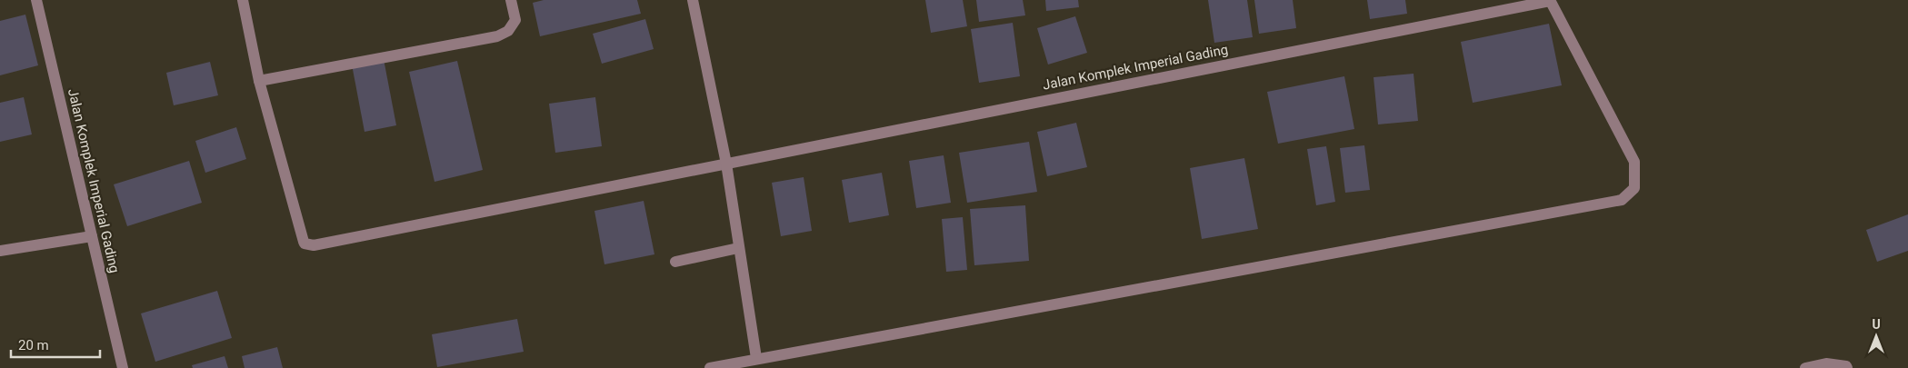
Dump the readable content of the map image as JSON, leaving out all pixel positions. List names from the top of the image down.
{
  "streets": {
    "street": ["Jalan Komplek Imperial Gading"]
  },
  "scale_bar": "20 m",
  "north": "top"
}
